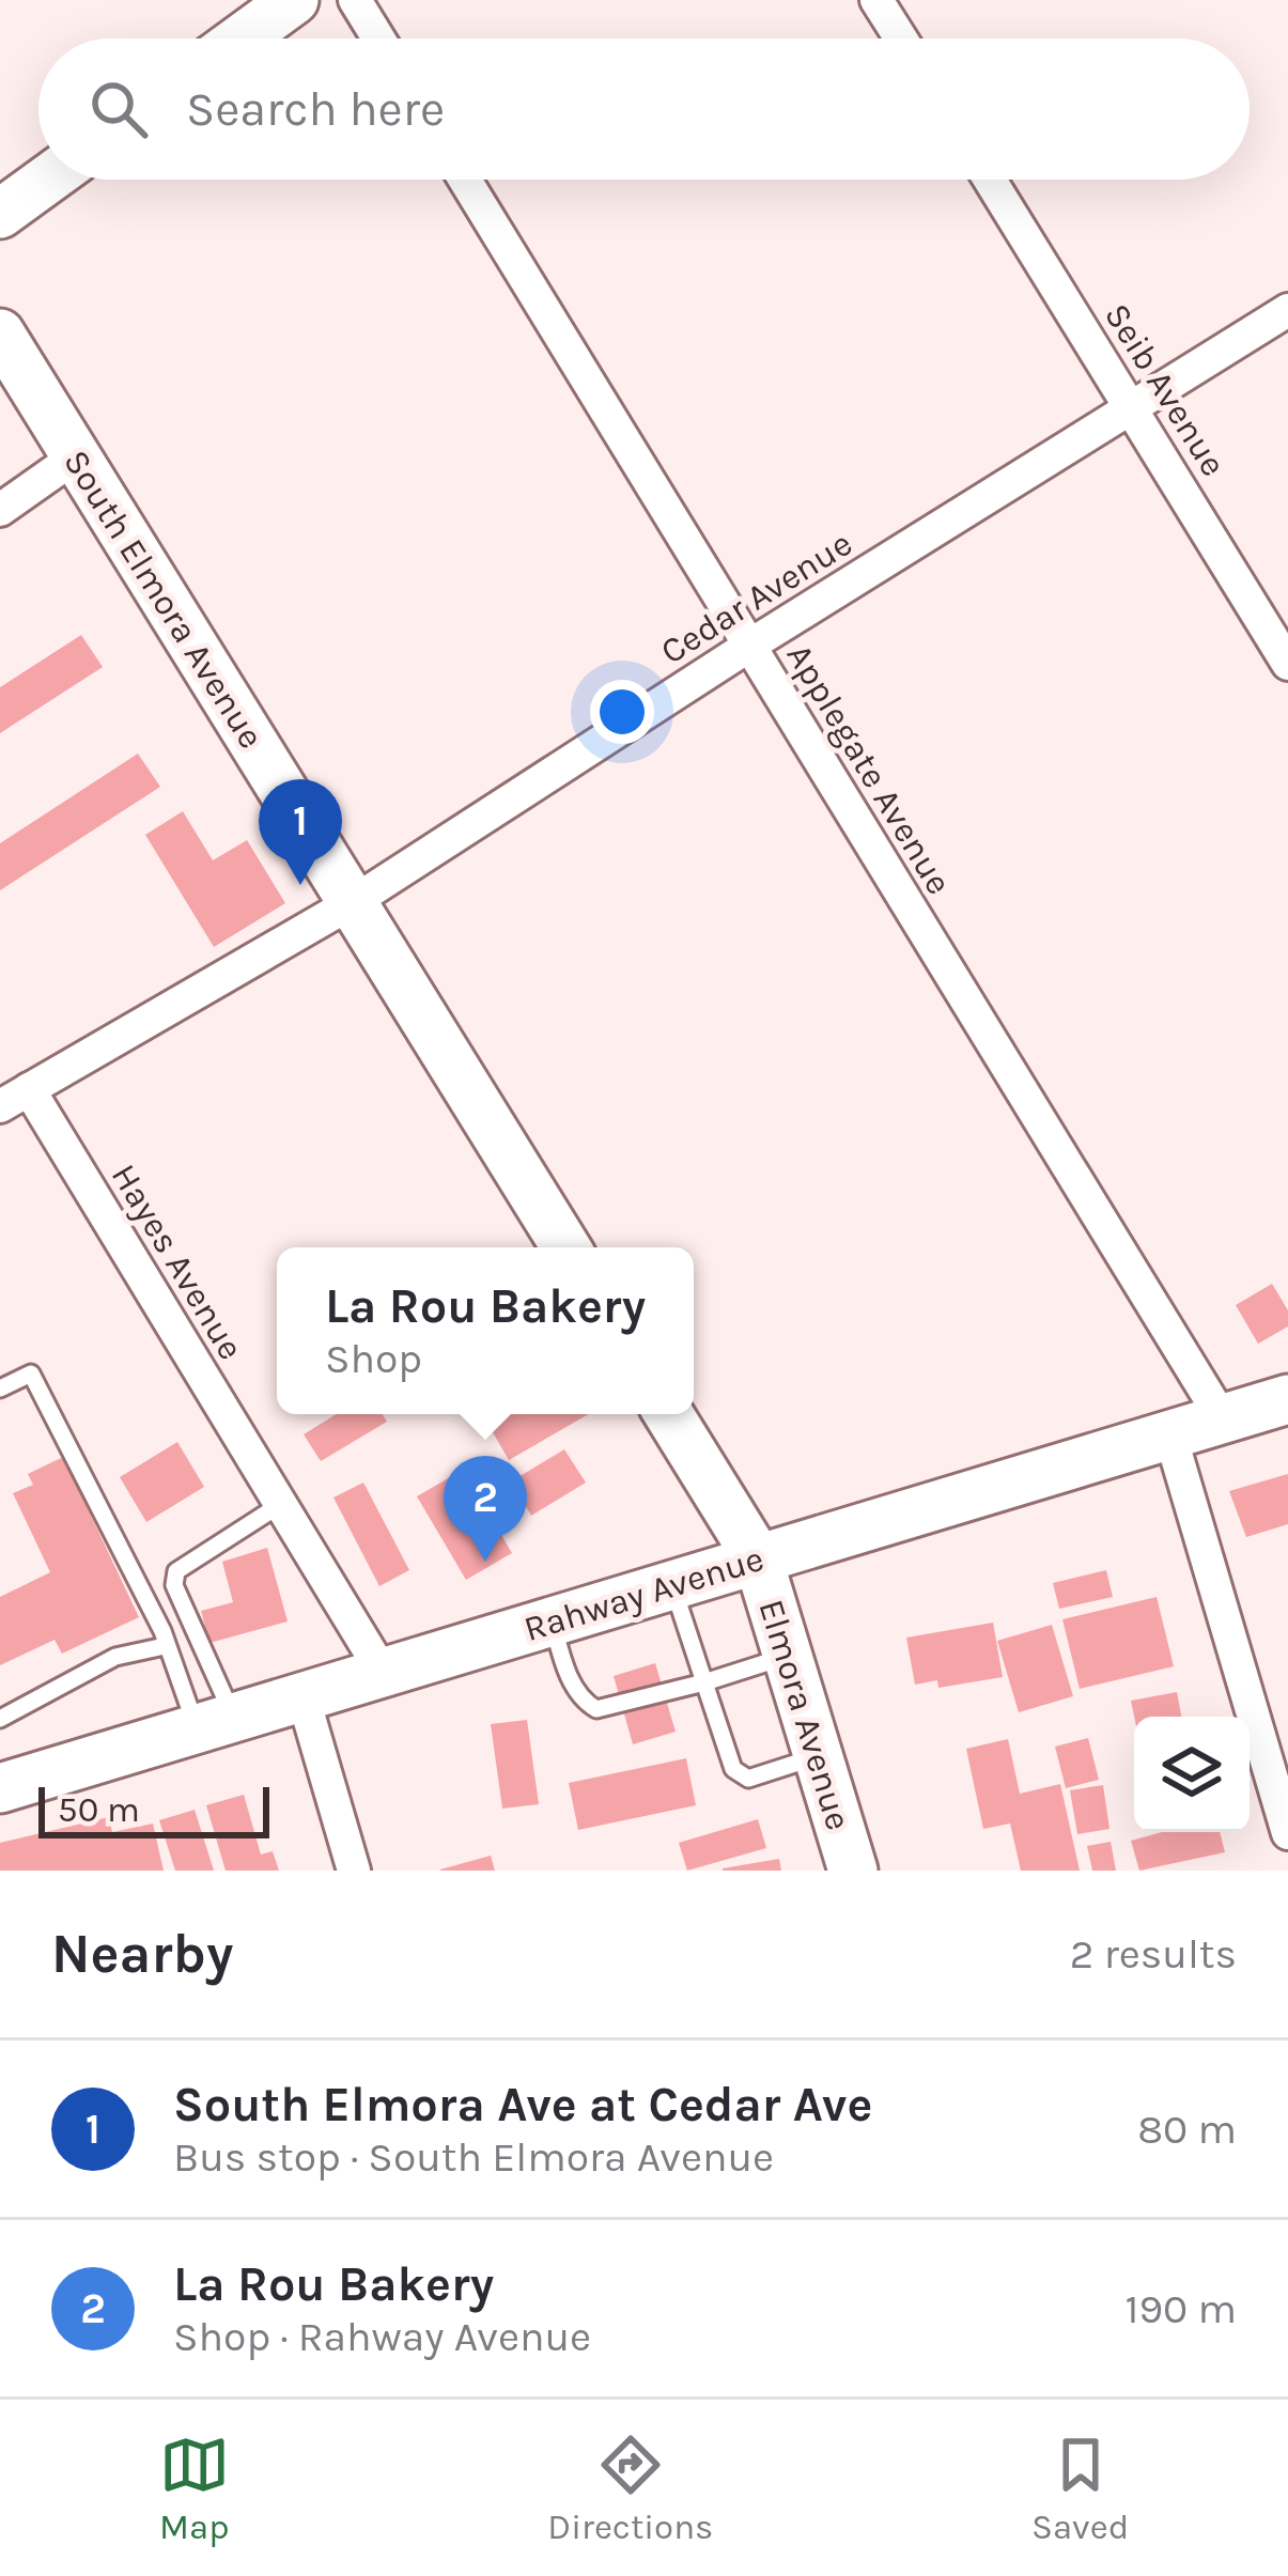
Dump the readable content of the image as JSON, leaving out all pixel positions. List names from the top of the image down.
{
  "streets": {
    "main road": ["South Elmora Avenue", "Rahway Avenue", "Elmora Avenue"],
    "street": [
      "Seib Avenue",
      "Cedar Avenue",
      "Applegate Avenue",
      "Hayes Avenue"
    ]
  },
  "crossings": [
    ["Seib Avenue", "Cedar Avenue"],
    ["Cedar Avenue", "South Elmora Avenue"],
    ["Cedar Avenue", "Applegate Avenue"],
    ["Cedar Avenue", "Hayes Avenue"],
    ["Applegate Avenue", "Rahway Avenue"],
    ["Hayes Avenue", "Rahway Avenue"],
    ["Rahway Avenue", "Elmora Avenue"]
  ],
  "scale_bar": "50 m",
  "page": {
    "search": "Search here",
    "pins": ["1", "2"],
    "popup": ["La Rou Bakery", "Shop"],
    "scale": "50 m",
    "heading": ["Nearby", "2 results"],
    "list": [
      {
        "mark": "1",
        "name": "South Elmora Ave at Cedar Ave",
        "note": "Bus stop · South Elmora Avenue",
        "value": "80 m"
      },
      {
        "mark": "2",
        "name": "La Rou Bakery",
        "note": "Shop · Rahway Avenue",
        "value": "190 m"
      }
    ],
    "nav": ["Map", "Directions", "Saved"]
  }
}
